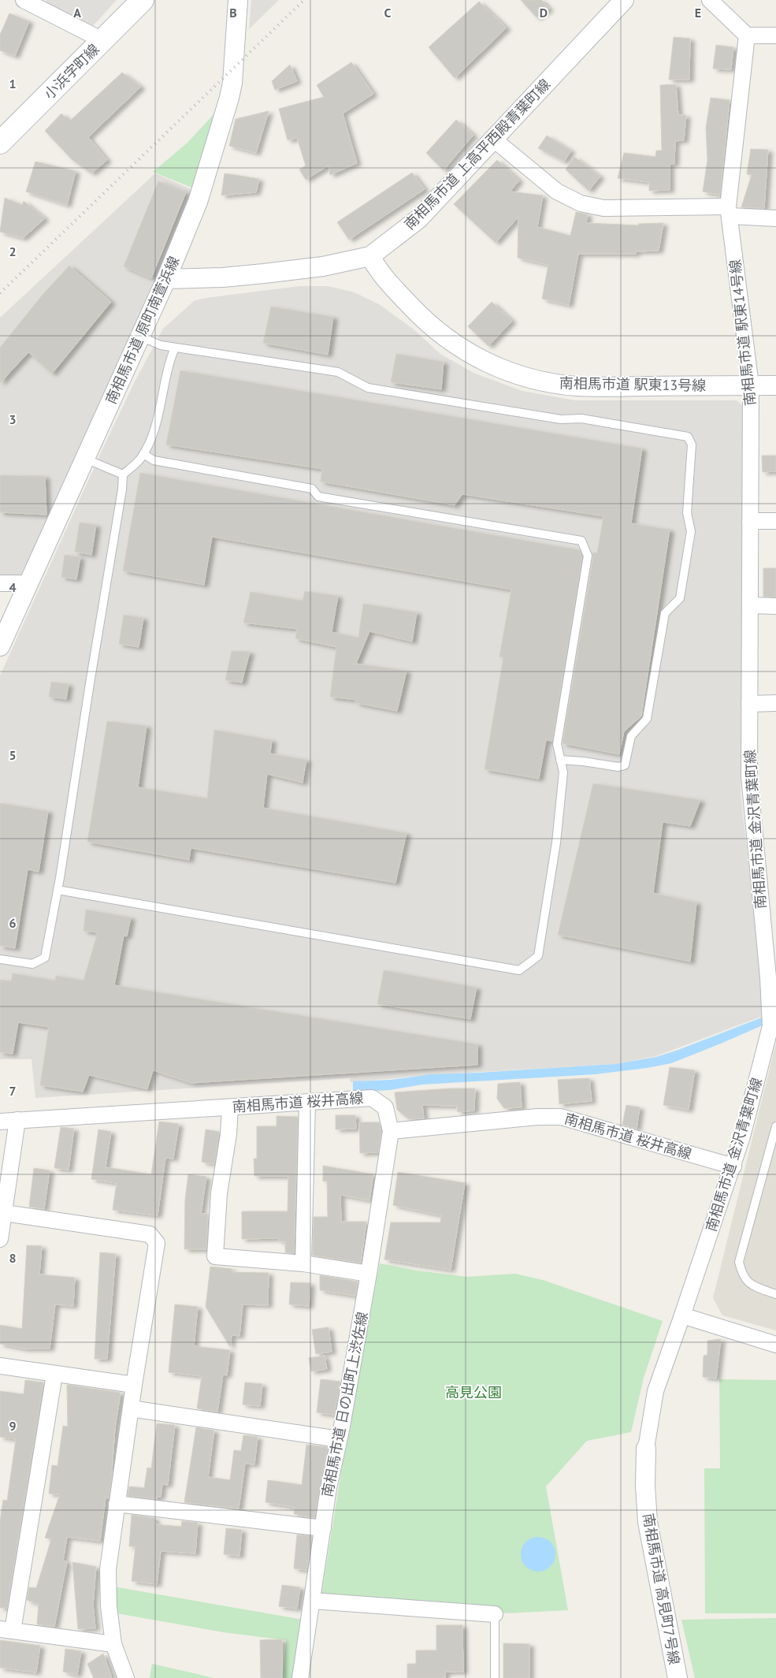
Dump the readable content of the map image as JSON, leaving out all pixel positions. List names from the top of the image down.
{
  "streets": {
    "main road": ["小浜字町線"],
    "street": [
      "南相馬市道 上高平西殿青葉町線",
      "南相馬市道 原町南萱浜線",
      "南相馬市道 駅東14号線",
      "南相馬市道 駅東13号線",
      "南相馬市道 金沢青葉町線",
      "南相馬市道 桜井高線",
      "南相馬市道 日の出町上渋佐線",
      "南相馬市道 高見町7号線"
    ]
  },
  "crossings": [
    ["南相馬市道 上高平西殿青葉町線", "南相馬市道 原町南萱浜線"],
    ["南相馬市道 上高平西殿青葉町線", "南相馬市道 駅東13号線"],
    ["南相馬市道 駅東14号線", "南相馬市道 駅東13号線"],
    ["南相馬市道 駅東14号線", "南相馬市道 金沢青葉町線"],
    ["南相馬市道 金沢青葉町線", "南相馬市道 桜井高線"],
    ["南相馬市道 金沢青葉町線", "南相馬市道 高見町7号線"],
    ["南相馬市道 桜井高線", "南相馬市道 日の出町上渋佐線"]
  ],
  "parks": ["高見公園"],
  "grid": {
    "columns": [
      "A",
      "B",
      "C",
      "D",
      "E"
    ],
    "rows": [
      "1",
      "2",
      "3",
      "4",
      "5",
      "6",
      "7",
      "8",
      "9"
    ]
  }
}
